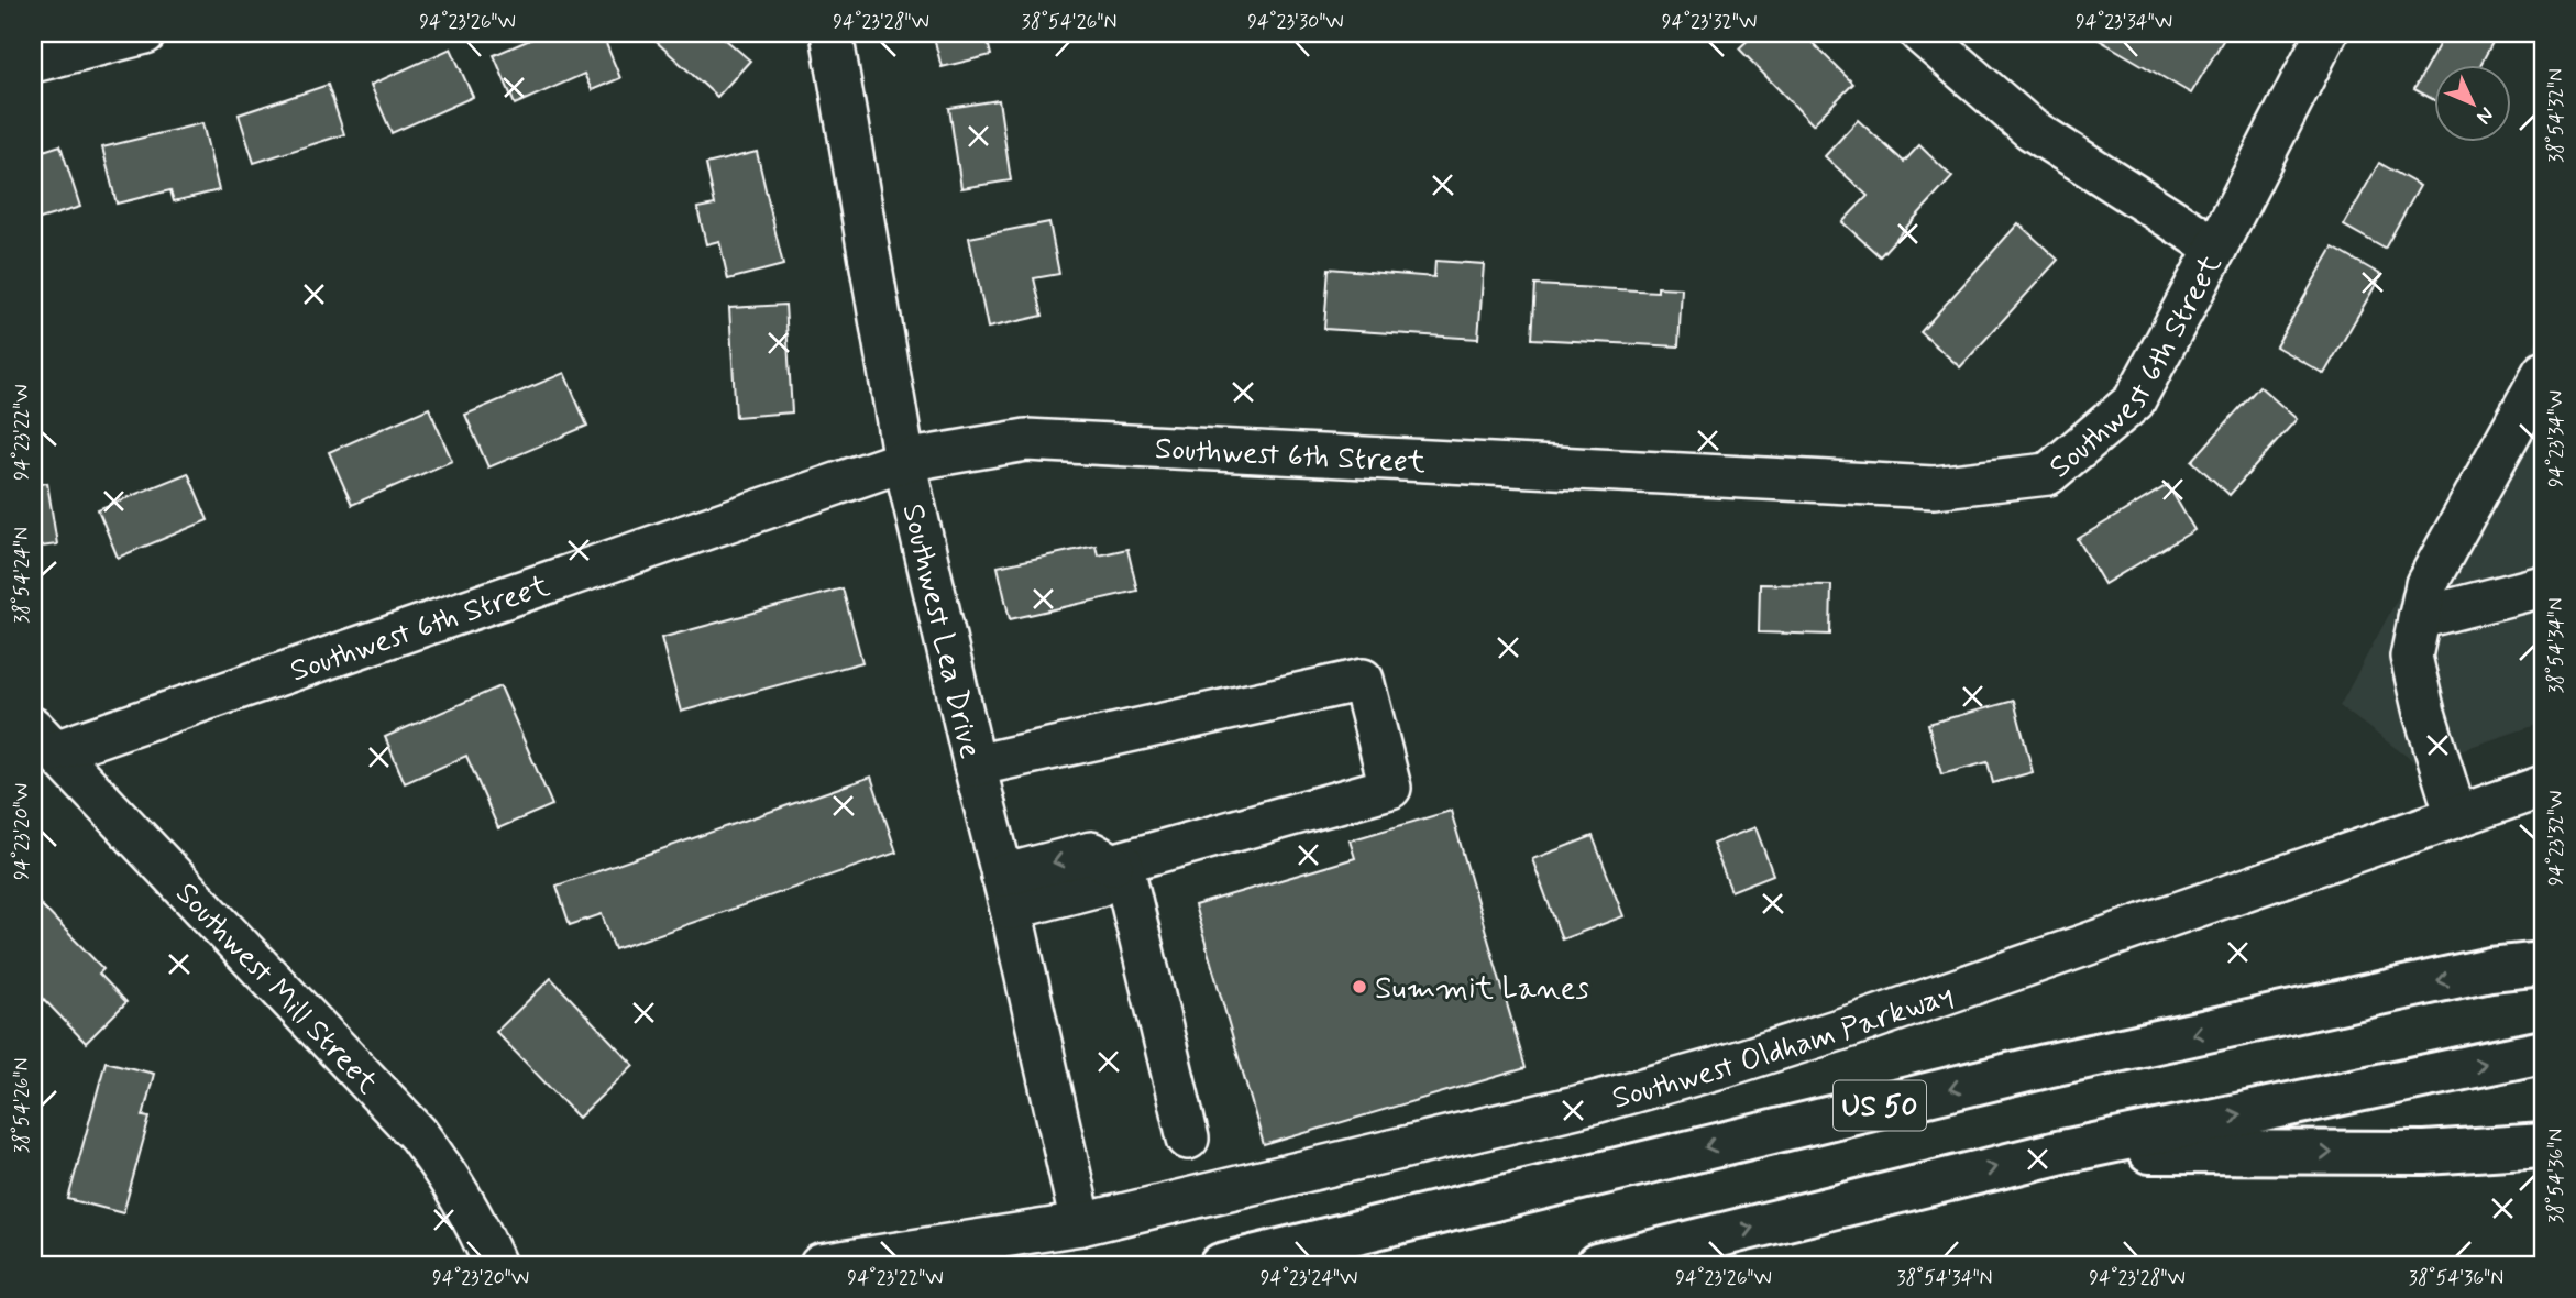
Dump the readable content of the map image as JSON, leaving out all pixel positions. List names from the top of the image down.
{
  "streets": {
    "highway": ["US 50"],
    "street": [
      "Southwest 6th Street",
      "Southwest Lea Drive",
      "Southwest Mill Street",
      "Southwest Oldham Parkway"
    ]
  },
  "crossings": [
    ["Southwest 6th Street", "Southwest Lea Drive"],
    ["Southwest 6th Street", "Southwest Mill Street"],
    ["Southwest Lea Drive", "Southwest Oldham Parkway"]
  ],
  "places": ["Summit Lanes"],
  "north": "bottom right",
  "coordinates": [
    "94°23'26\"W",
    "94°23'28\"W",
    "38°54'26\"N",
    "94°23'30\"W",
    "94°23'32\"W",
    "94°23'34\"W",
    "38°54'32\"N",
    "94°23'22\"W",
    "38°54'24\"N",
    "38°54'34\"N",
    "94°23'20\"W",
    "38°54'36\"N",
    "94°23'24\"W"
  ]
}
